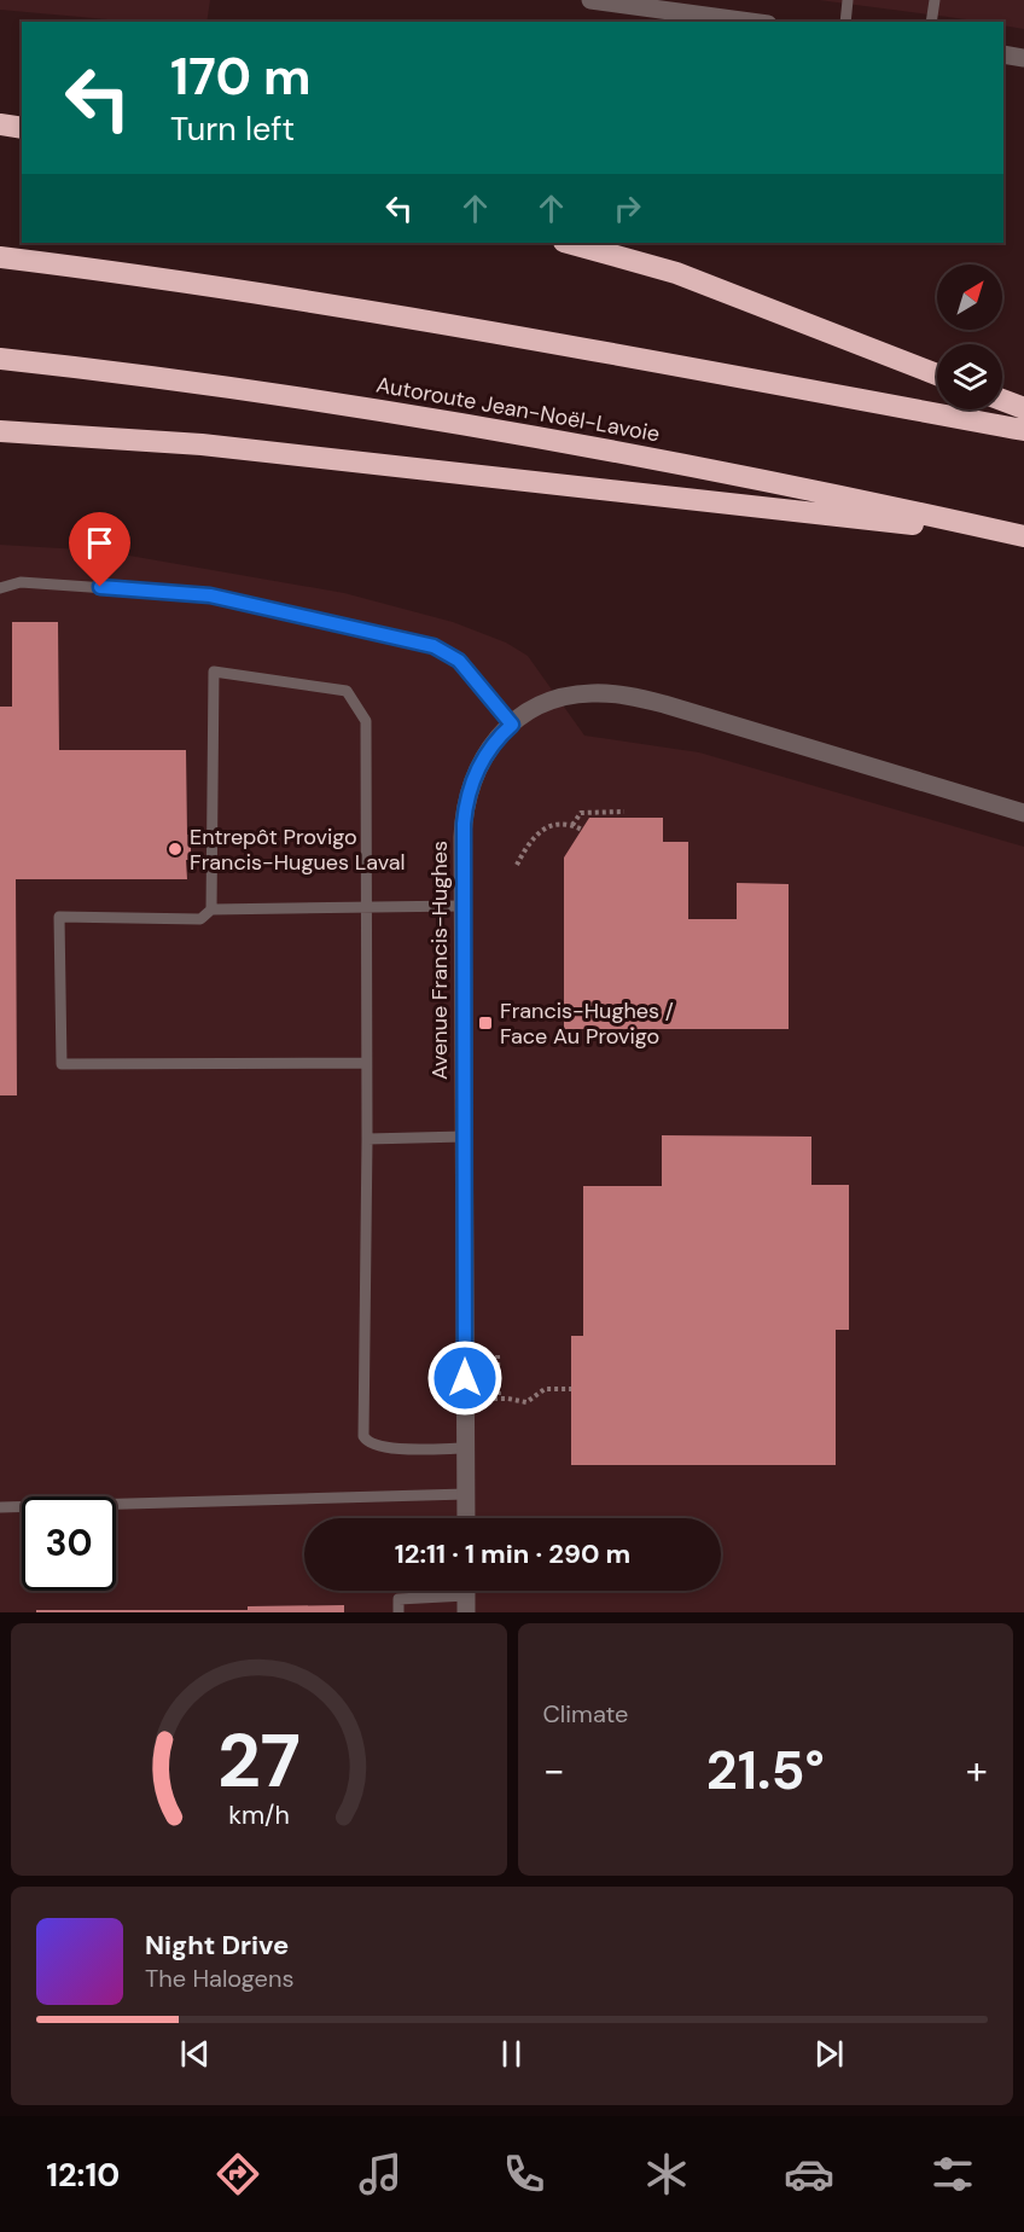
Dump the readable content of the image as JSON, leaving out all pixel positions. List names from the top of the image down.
{
  "streets": {
    "highway": ["Autoroute Jean-Noël-Lavoie"],
    "street": ["Avenue Francis-Hughes"]
  },
  "places": {
    "other": ["Entrepôt Provigo Francis-Hugues Laval"],
    "transit": ["Francis-Hughes / Face Au Provigo"]
  },
  "north": "top right",
  "page": {
    "turn": ["170 m", "Turn left"],
    "limit": "30",
    "trip": "12:11 · 1 min · 290 m",
    "tile": "Climate",
    "heat": ["−", "21.5°", "+"],
    "song": ["Night Drive", "The Halogens"],
    "tabs": "12:10",
    "gauge": ["27", "km/h"]
  }
}
